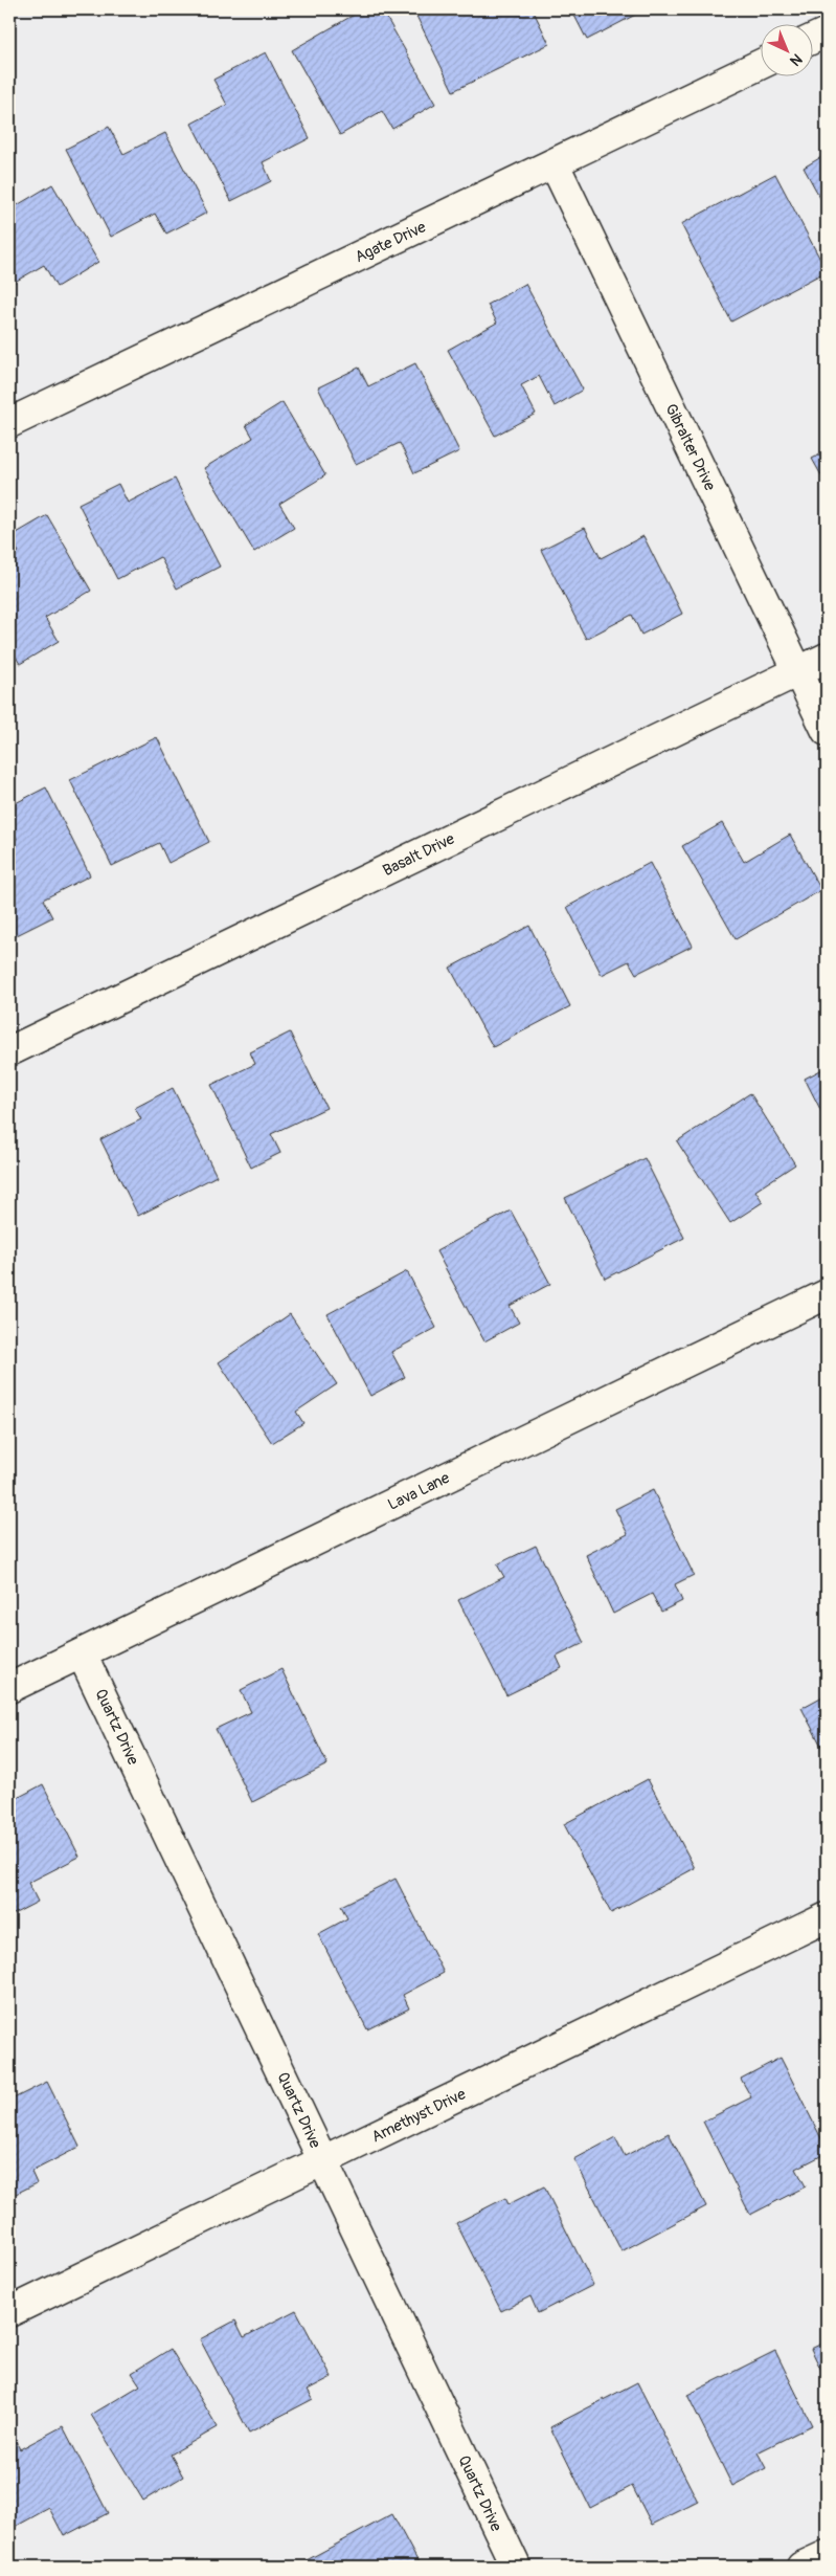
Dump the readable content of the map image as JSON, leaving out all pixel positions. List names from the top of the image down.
{
  "streets": {
    "street": [
      "Agate Drive",
      "Gibralter Drive",
      "Basalt Drive",
      "Lava Lane",
      "Quartz Drive",
      "Amethyst Drive"
    ]
  },
  "crossings": [
    ["Agate Drive", "Gibralter Drive"],
    ["Gibralter Drive", "Basalt Drive"],
    ["Lava Lane", "Quartz Drive"],
    ["Quartz Drive", "Amethyst Drive"]
  ],
  "north": "bottom right"
}
